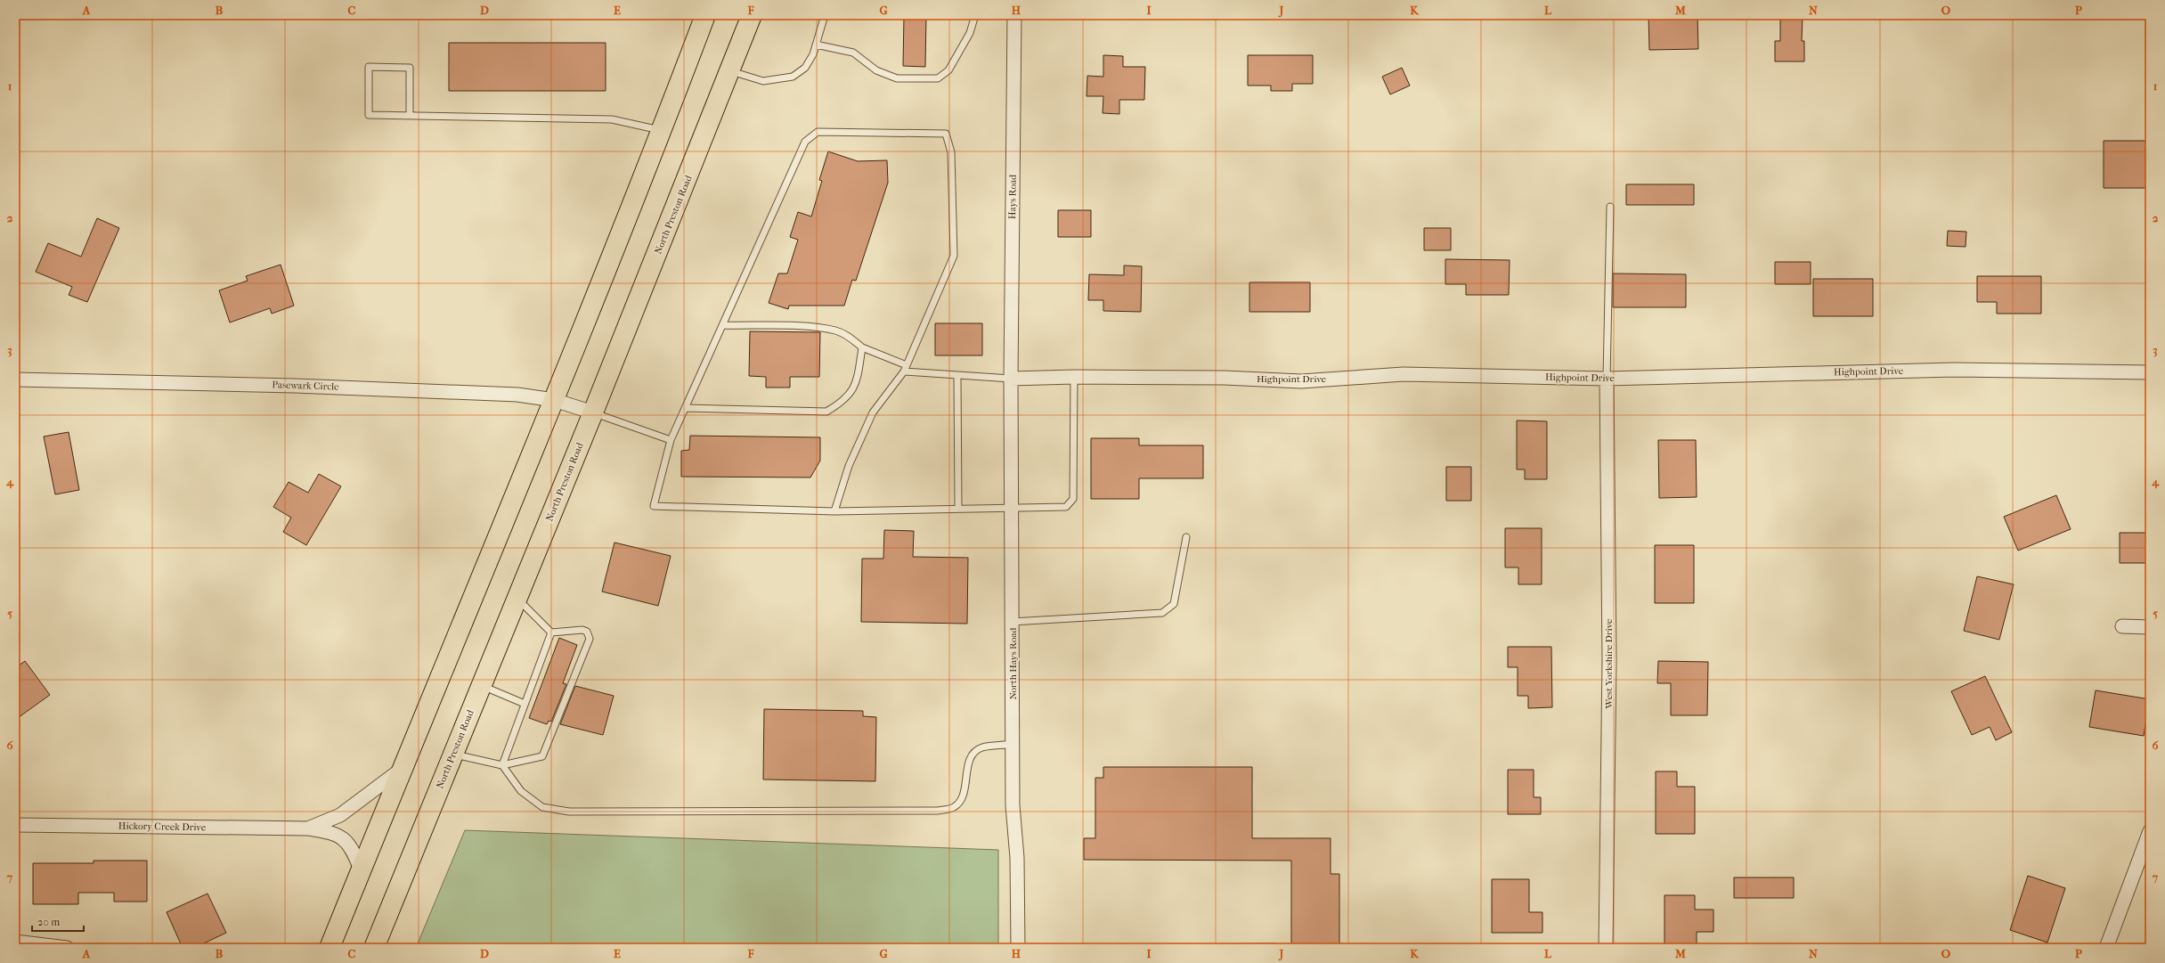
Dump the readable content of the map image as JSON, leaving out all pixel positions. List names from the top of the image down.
{
  "streets": {
    "main road": ["North Preston Road"],
    "street": [
      "Hays Road",
      "Highpoint Drive",
      "Pasewark Circle",
      "North Hays Road",
      "West Yorkshire Drive",
      "Hickory Creek Drive"
    ]
  },
  "crossings": [
    ["Hays Road", "Highpoint Drive"],
    ["Hays Road", "North Hays Road"],
    ["North Preston Road", "Pasewark Circle"],
    ["Highpoint Drive", "North Hays Road"],
    ["Highpoint Drive", "West Yorkshire Drive"]
  ],
  "scale_bar": "20 m",
  "grid": {
    "columns": [
      "A",
      "B",
      "C",
      "D",
      "E",
      "F",
      "G",
      "H",
      "I",
      "J",
      "K",
      "L",
      "M",
      "N",
      "O",
      "P"
    ],
    "rows": [
      "1",
      "2",
      "3",
      "4",
      "5",
      "6",
      "7"
    ]
  }
}
